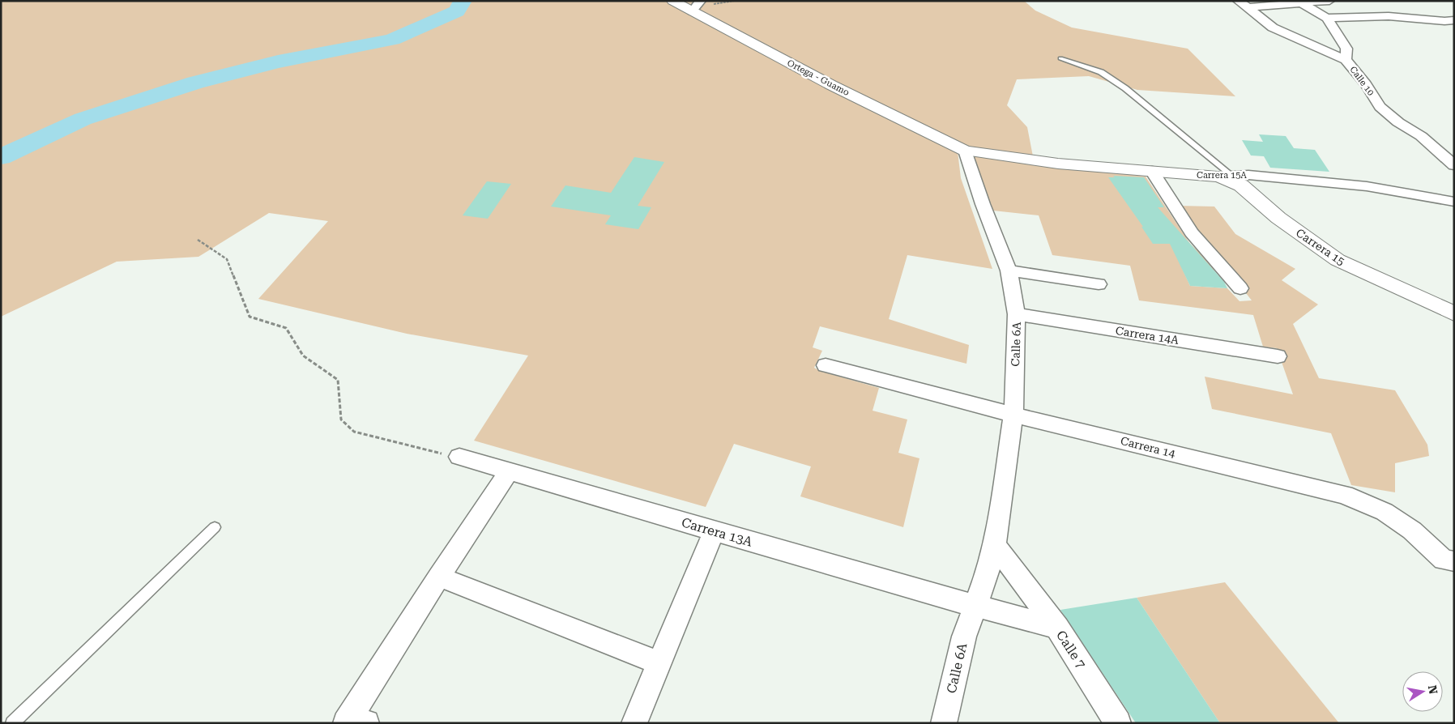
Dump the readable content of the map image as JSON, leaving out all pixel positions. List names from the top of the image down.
{
  "streets": {
    "street": [
      "Ortega - Guamo",
      "Calle 10",
      "Carrera 15A",
      "Carrera 15",
      "Carrera 14A",
      "Calle 6A",
      "Carrera 14",
      "Carrera 13A",
      "Calle 7"
    ]
  },
  "crossings": [
    ["Ortega - Guamo", "Carrera 15A"],
    ["Ortega - Guamo", "Calle 6A"],
    ["Carrera 15A", "Carrera 15"],
    ["Carrera 15A", "Calle 6A"],
    ["Carrera 14A", "Calle 6A"],
    ["Calle 6A", "Carrera 14"],
    ["Calle 6A", "Carrera 13A"],
    ["Calle 6A", "Calle 7"],
    ["Carrera 13A", "Calle 7"]
  ],
  "north": "right"
}
